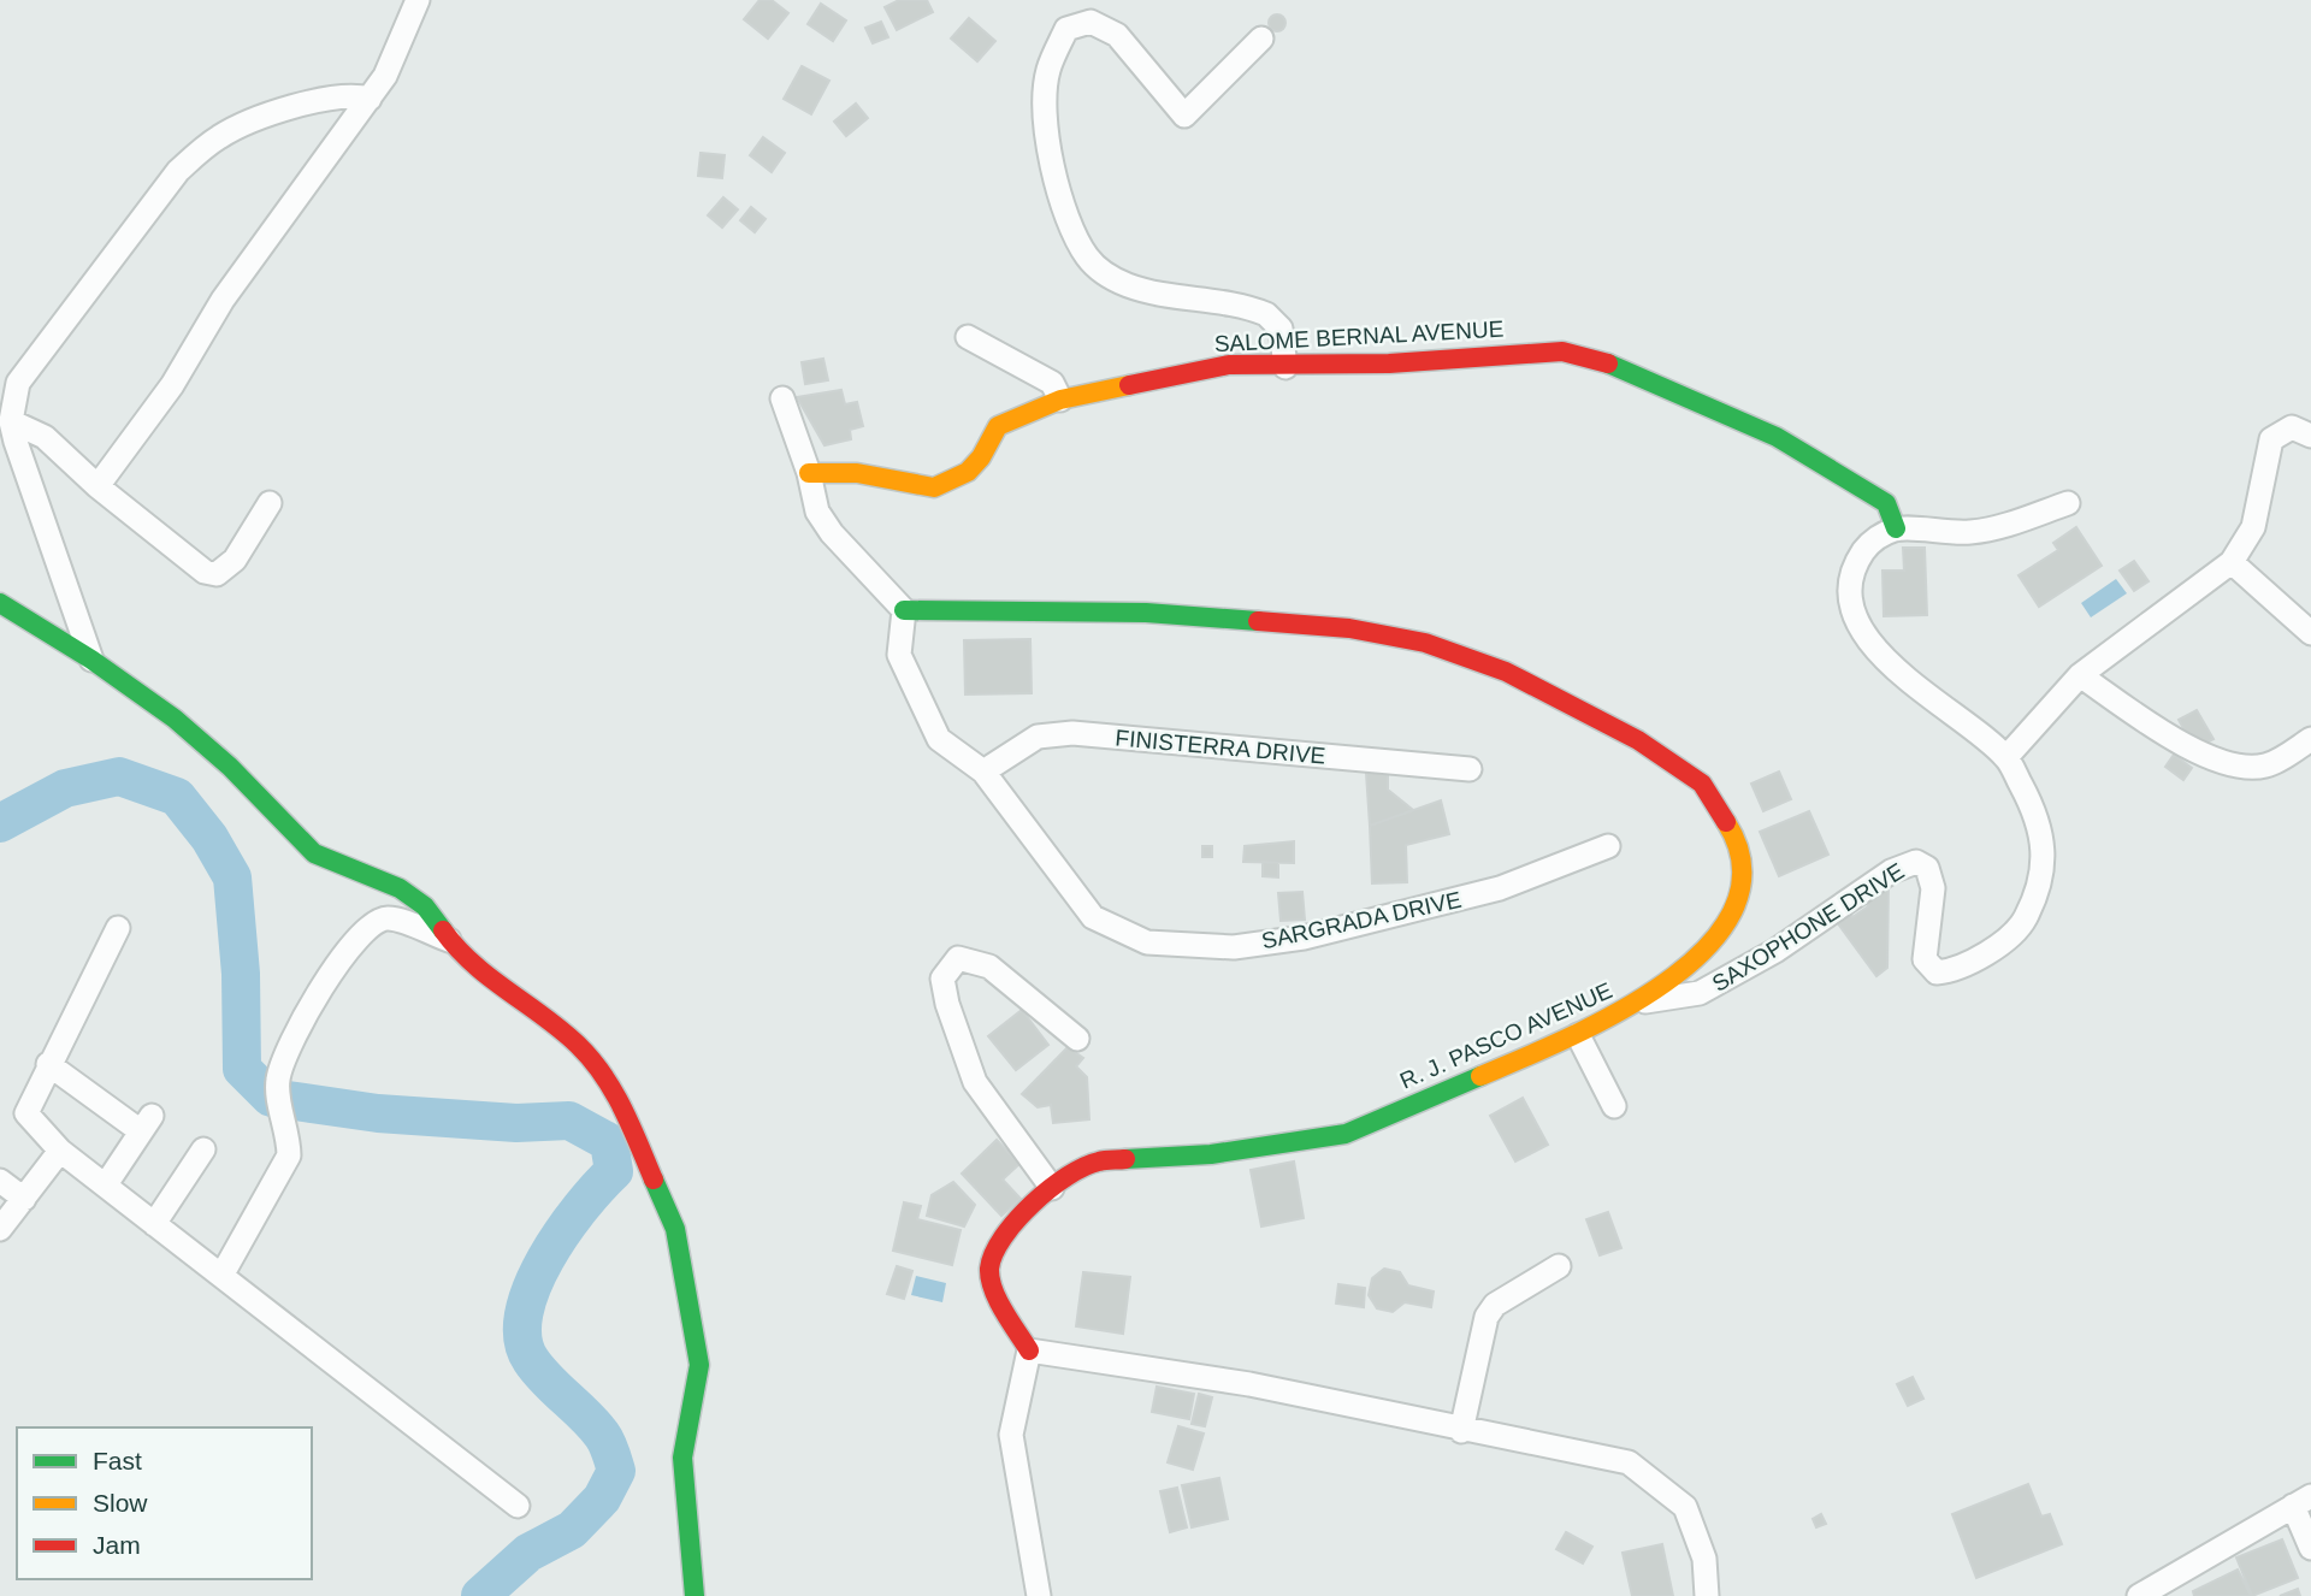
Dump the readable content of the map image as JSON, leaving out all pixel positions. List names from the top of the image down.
{
  "streets": {
    "street": [
      "SALOME BERNAL AVENUE",
      "FINISTERRA DRIVE",
      "SARGRADA DRIVE",
      "SAXOPHONE DRIVE",
      "R. J. PASCO AVENUE"
    ]
  },
  "crossings": [
    ["SALOME BERNAL AVENUE", "SAXOPHONE DRIVE"],
    ["FINISTERRA DRIVE", "SARGRADA DRIVE"],
    ["SARGRADA DRIVE", "R. J. PASCO AVENUE"],
    ["SAXOPHONE DRIVE", "R. J. PASCO AVENUE"]
  ],
  "legend": ["Fast", "Slow", "Jam"]
}
